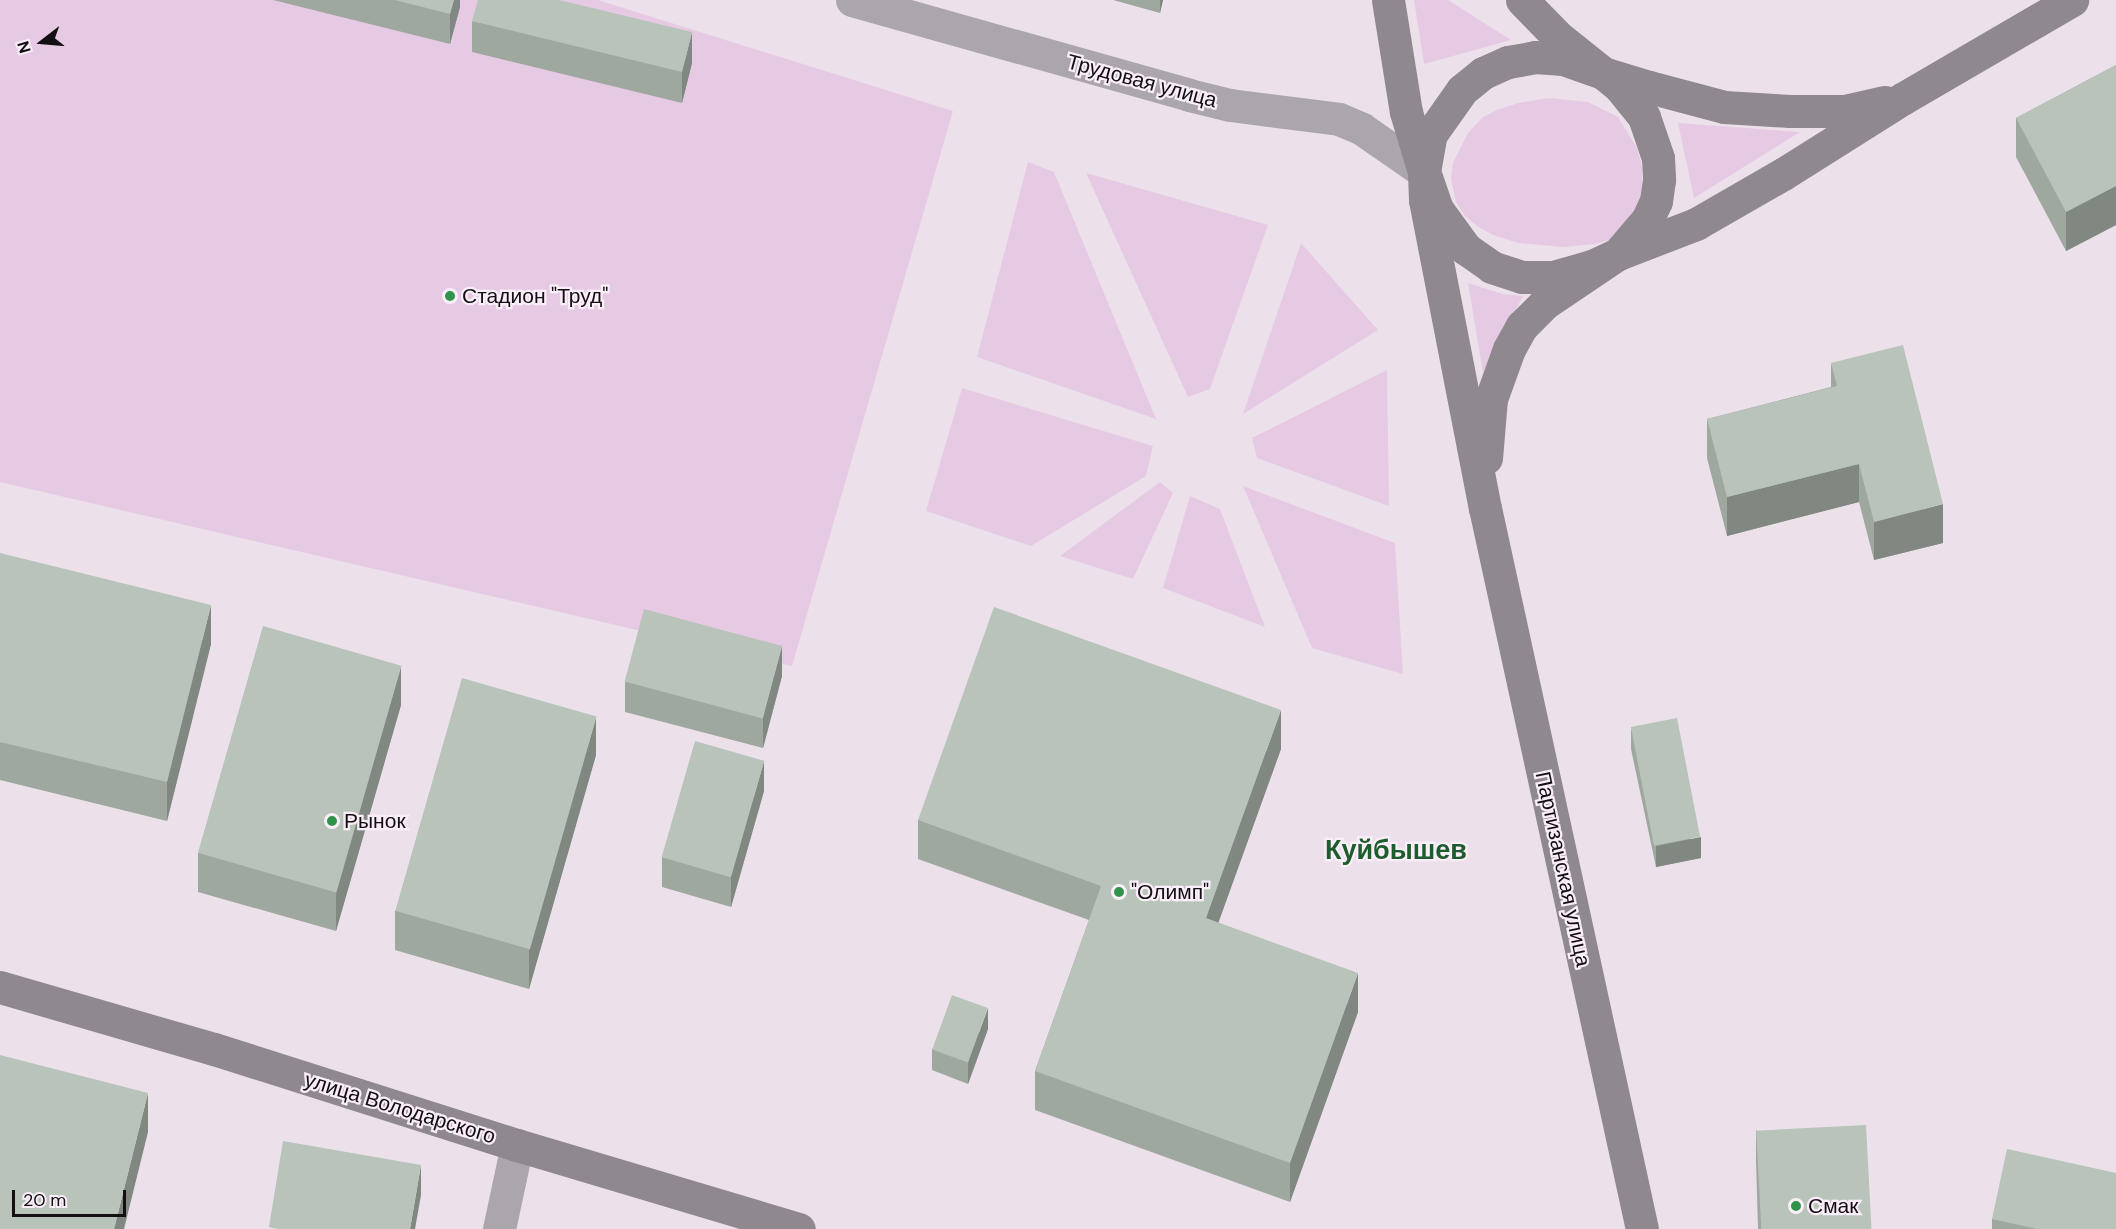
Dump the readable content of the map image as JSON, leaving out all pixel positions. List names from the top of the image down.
{
  "streets": {
    "main road": ["Партизанская улица", "улица Володарского"],
    "street": ["Трудовая улица"]
  },
  "districts": ["Куйбышев"],
  "places": [
    "Стадион \"Труд\"",
    "Рынок",
    "\"Олимп\"",
    "Смак"
  ],
  "scale_bar": "20 m",
  "north": "left"
}
